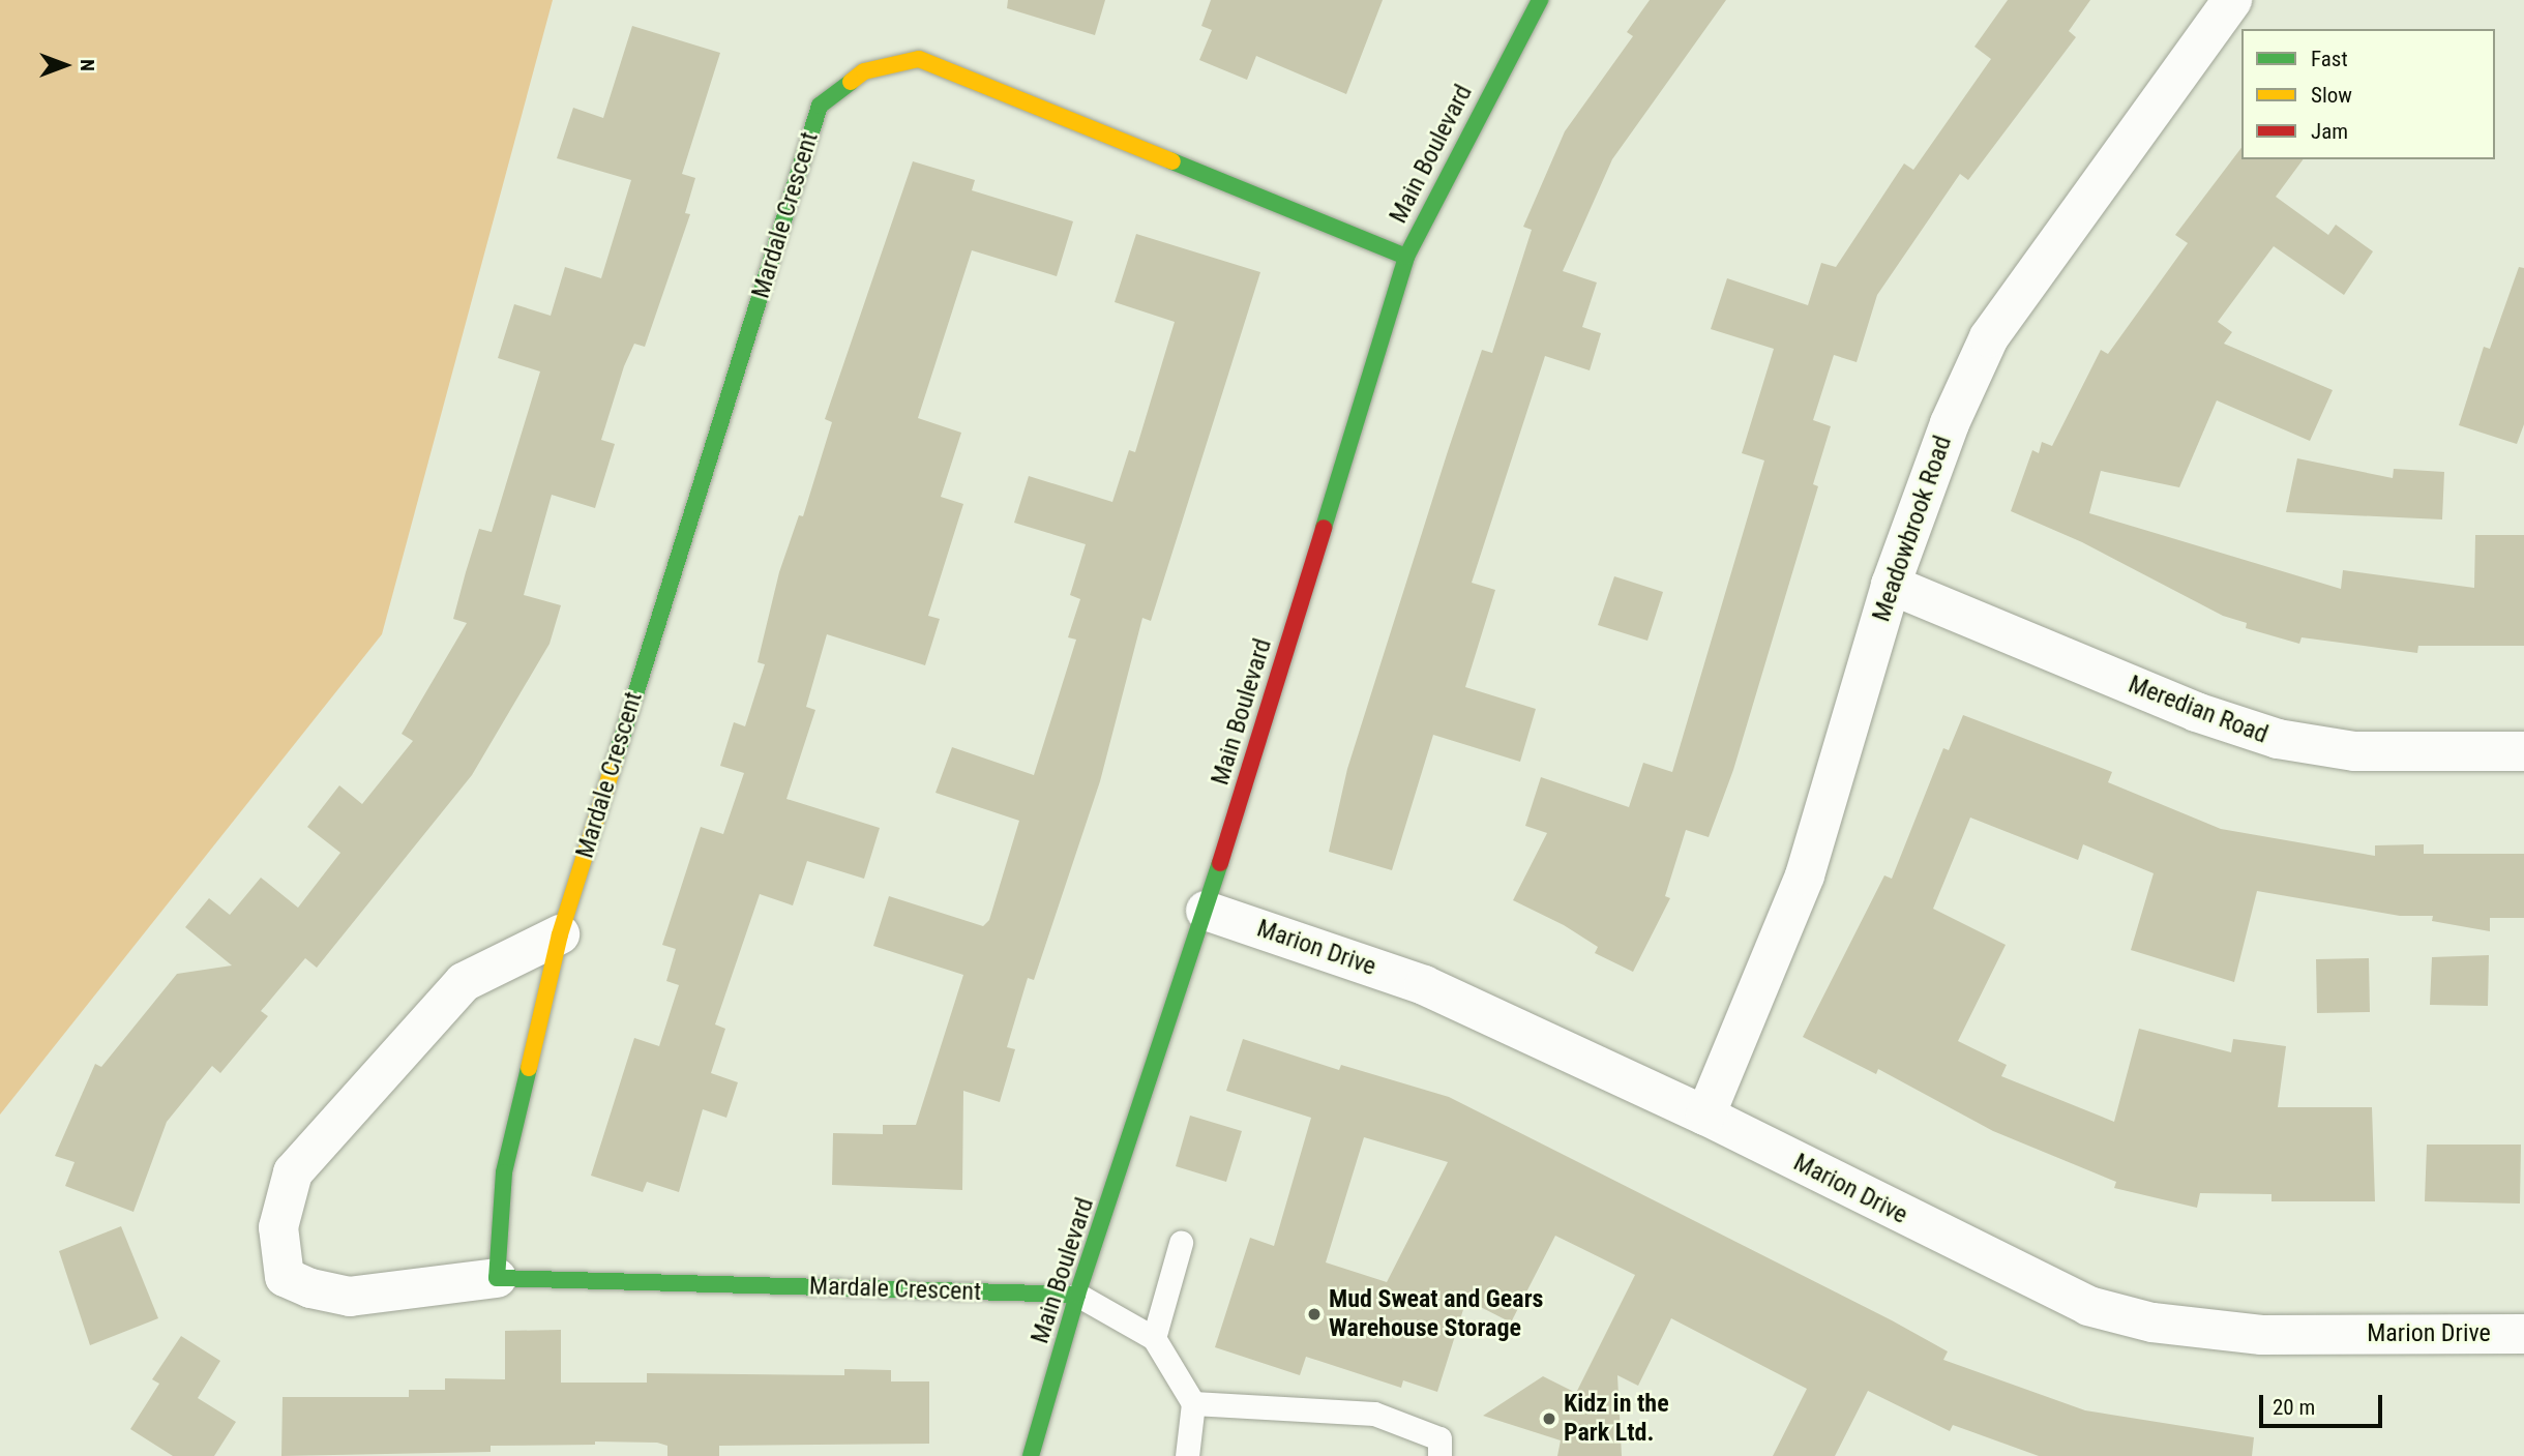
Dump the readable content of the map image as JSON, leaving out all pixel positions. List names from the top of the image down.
{
  "streets": {
    "street": [
      "Main Boulevard",
      "Mardale Crescent",
      "Meadowbrook Road",
      "Meredian Road",
      "Marion Drive"
    ]
  },
  "crossings": [
    ["Main Boulevard", "Mardale Crescent"],
    ["Main Boulevard", "Marion Drive"],
    ["Meadowbrook Road", "Meredian Road"],
    ["Meadowbrook Road", "Marion Drive"]
  ],
  "places": ["Mud Sweat and Gears Warehouse Storage", "Kidz in the Park Ltd."],
  "legend": ["Fast", "Slow", "Jam"],
  "scale_bar": "20 m",
  "north": "right"
}
